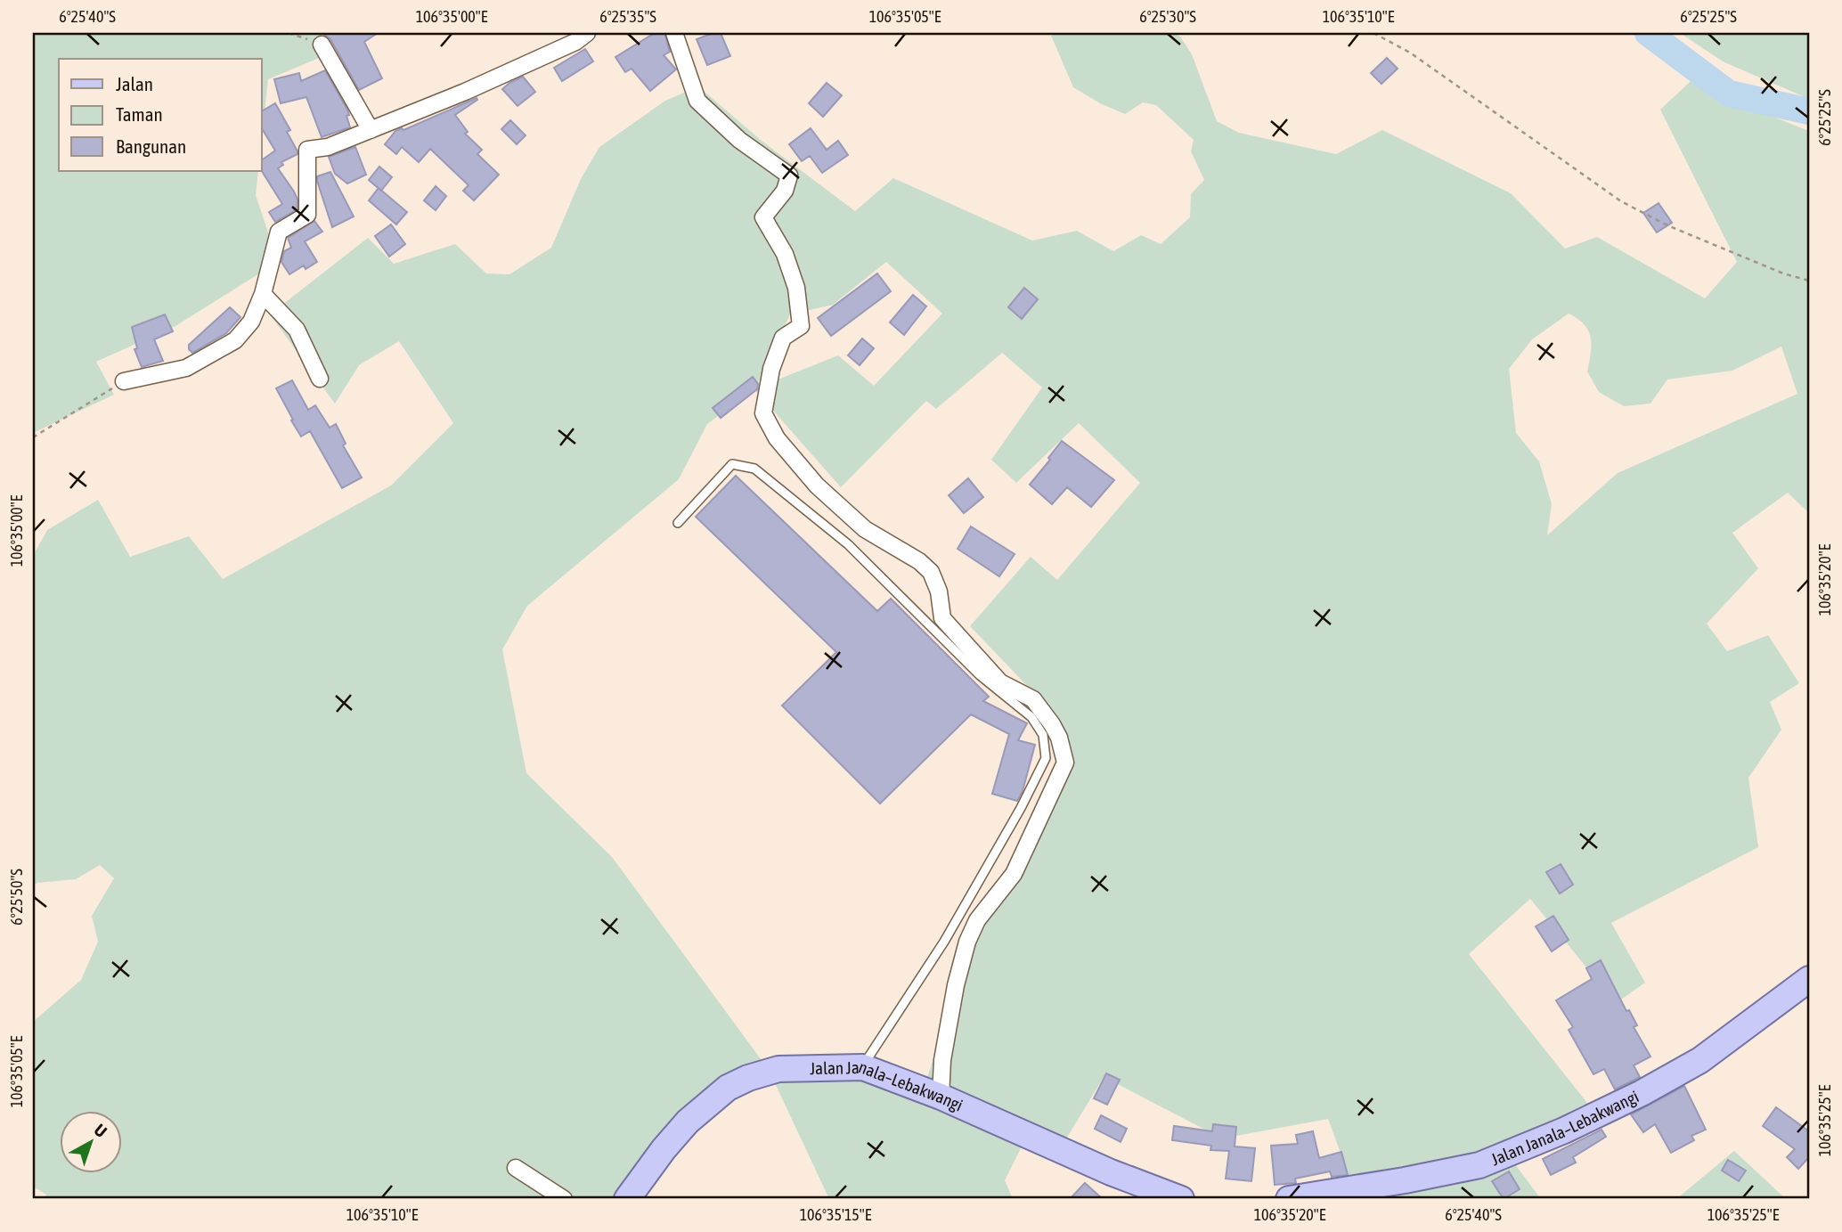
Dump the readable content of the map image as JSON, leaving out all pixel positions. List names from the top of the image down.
{
  "streets": {
    "main road": ["Jalan Janala–Lebakwangi"]
  },
  "legend": ["Jalan", "Taman", "Bangunan"],
  "north": "top right",
  "coordinates": [
    "6°25'40\"S",
    "106°35'00\"E",
    "6°25'35\"S",
    "106°35'05\"E",
    "6°25'30\"S",
    "106°35'10\"E",
    "6°25'25\"S",
    "106°35'20\"E",
    "6°25'50\"S",
    "106°35'25\"E",
    "106°35'15\"E"
  ]
}
